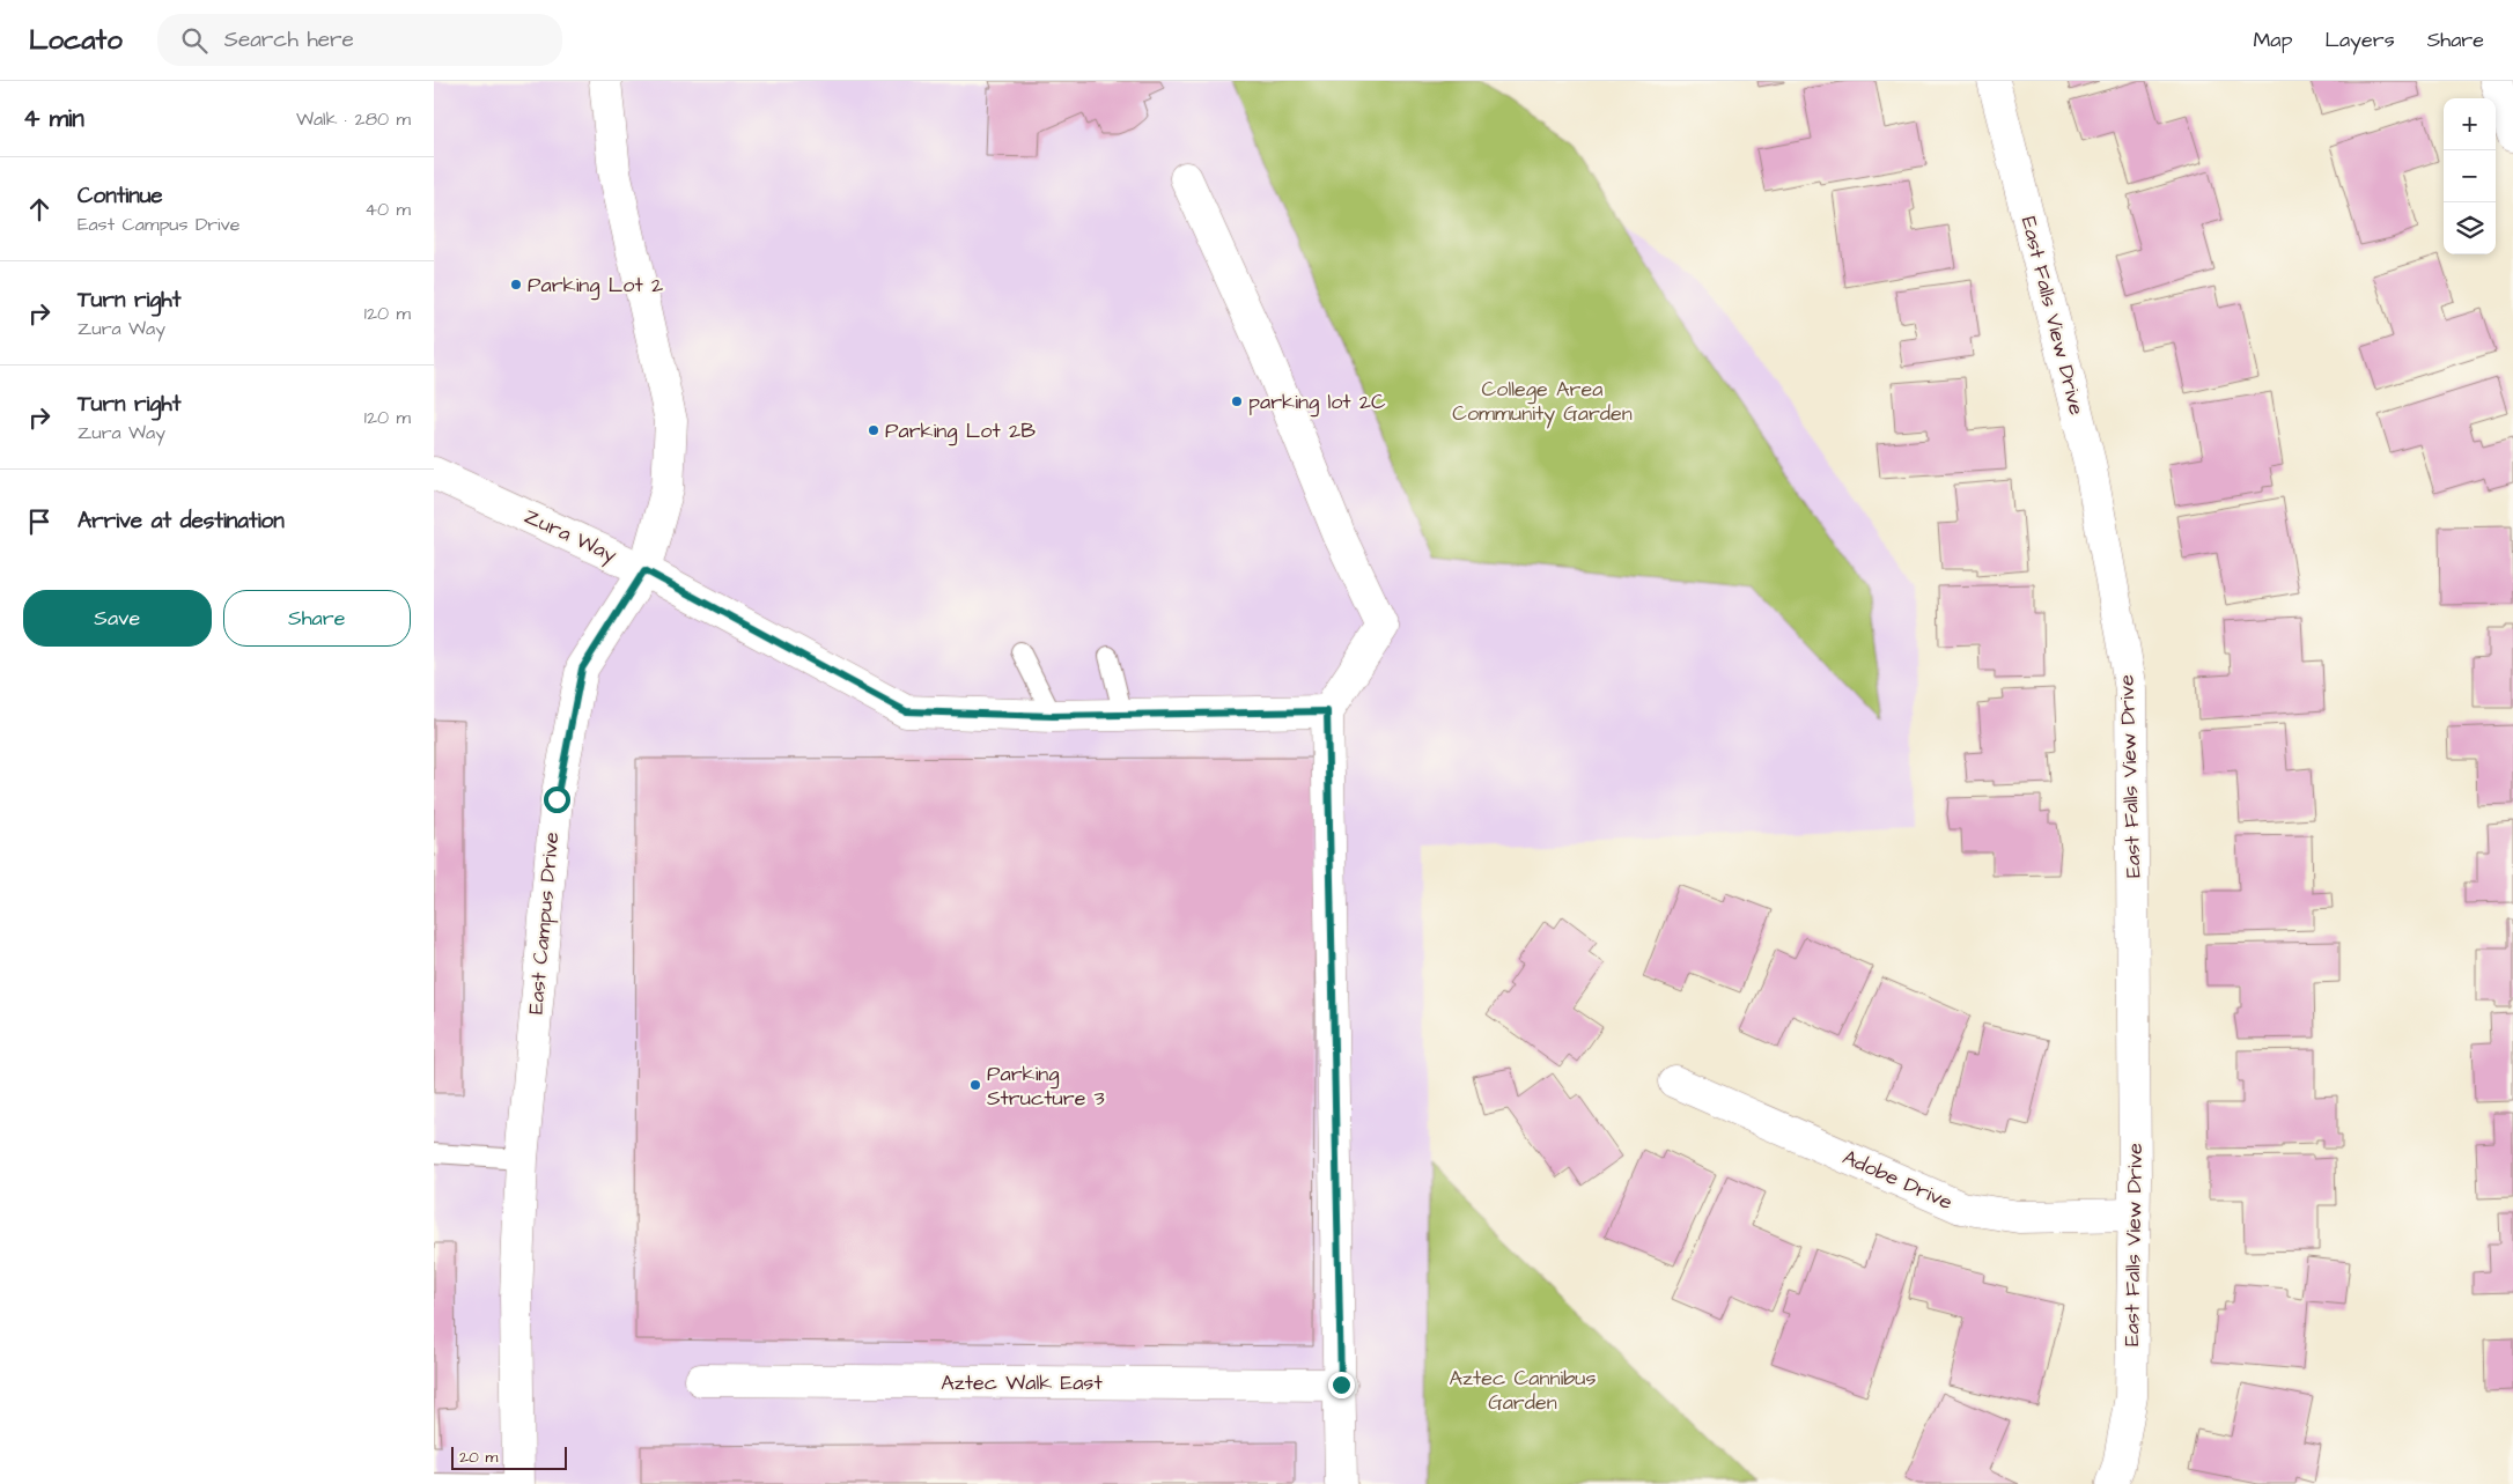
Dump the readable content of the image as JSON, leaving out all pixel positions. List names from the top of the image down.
{
  "streets": {
    "street": [
      "East Falls View Drive",
      "Zura Way",
      "East Campus Drive",
      "Adobe Drive",
      "Aztec Walk East"
    ]
  },
  "crossings": [
    ["East Falls View Drive", "Adobe Drive"],
    ["Zura Way", "East Campus Drive"]
  ],
  "parks": ["College Area Community Garden", "Aztec Cannibus Garden"],
  "places": [
    "Parking Lot 2",
    "parking lot 2C",
    "Parking Lot 2B",
    "Parking Structure 3"
  ],
  "scale_bar": "20 m",
  "page": {
    "header": "Locato",
    "search": "Search here",
    "nav": ["Map", "Layers", "Share"],
    "heading": ["4 min", "Walk · 280 m"],
    "map_buttons": ["+", "−"],
    "list": [
      ["Continue", "East Campus Drive", "40 m"],
      ["Turn right", "Zura Way", "120 m"],
      ["Turn right", "Zura Way", "120 m"],
      "Arrive at destination"
    ],
    "buttons": ["Save", "Share"],
    "scale": "20 m"
  }
}
